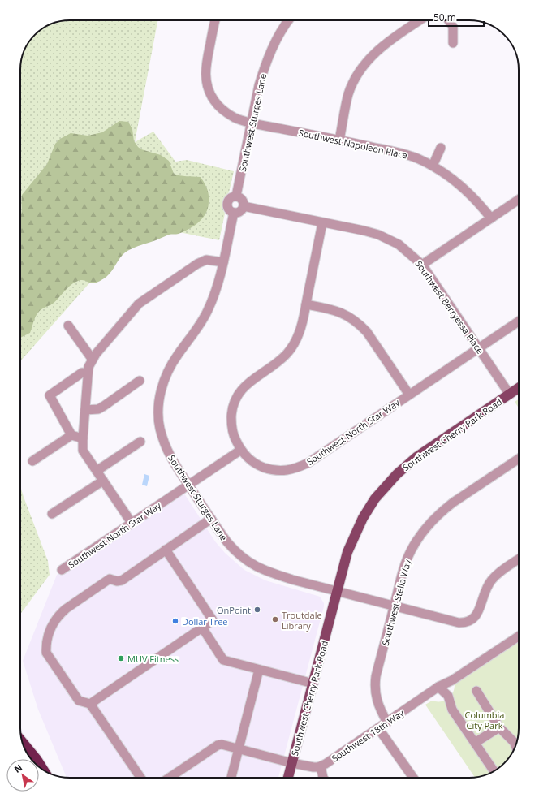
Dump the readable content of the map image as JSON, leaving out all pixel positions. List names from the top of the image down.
{
  "streets": {
    "main road": ["Southwest Cherry Park Road"],
    "street": [
      "Southwest Sturges Lane",
      "Southwest Napoleon Place",
      "Southwest Berryessa Place",
      "Southwest North Star Way",
      "Southwest Stella Way",
      "Southwest 18th Way"
    ]
  },
  "crossings": [
    ["Southwest Sturges Lane", "Southwest Napoleon Place"],
    ["Southwest Sturges Lane", "Southwest Berryessa Place"],
    ["Southwest Sturges Lane", "Southwest North Star Way"],
    ["Southwest Sturges Lane", "Southwest Cherry Park Road"],
    ["Southwest Sturges Lane", "Southwest Stella Way"],
    ["Southwest Berryessa Place", "Southwest North Star Way"],
    ["Southwest Berryessa Place", "Southwest Cherry Park Road"],
    ["Southwest Stella Way", "Southwest 18th Way"]
  ],
  "parks": ["Columbia City Park"],
  "places": [
    "OnPoint",
    "Troutdale Library",
    "Dollar Tree",
    "MUV Fitness"
  ],
  "scale_bar": "50 m",
  "north": "top left"
}
